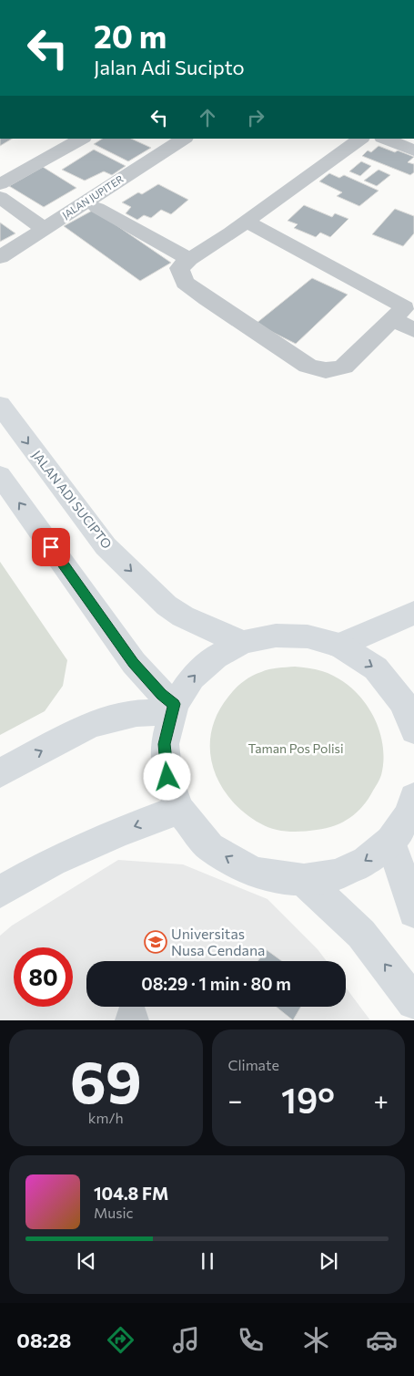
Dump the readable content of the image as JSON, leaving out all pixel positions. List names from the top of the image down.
{
  "streets": {
    "main road": ["JALAN ADI SUCIPTO"],
    "street": ["JALAN JUPITER"]
  },
  "parks": ["Taman Pos Polisi"],
  "places": {
    "school or university": ["Universitas Nusa Cendana"]
  },
  "page": {
    "turn": ["20 m", "Jalan Adi Sucipto"],
    "limit": "80",
    "trip": "08:29 · 1 min · 80 m",
    "tile": [
      ["69", "km/h"],
      "Climate"
    ],
    "heat": ["−", "19°", "+"],
    "song": ["104.8 FM", "Music"],
    "tabs": "08:28"
  }
}
